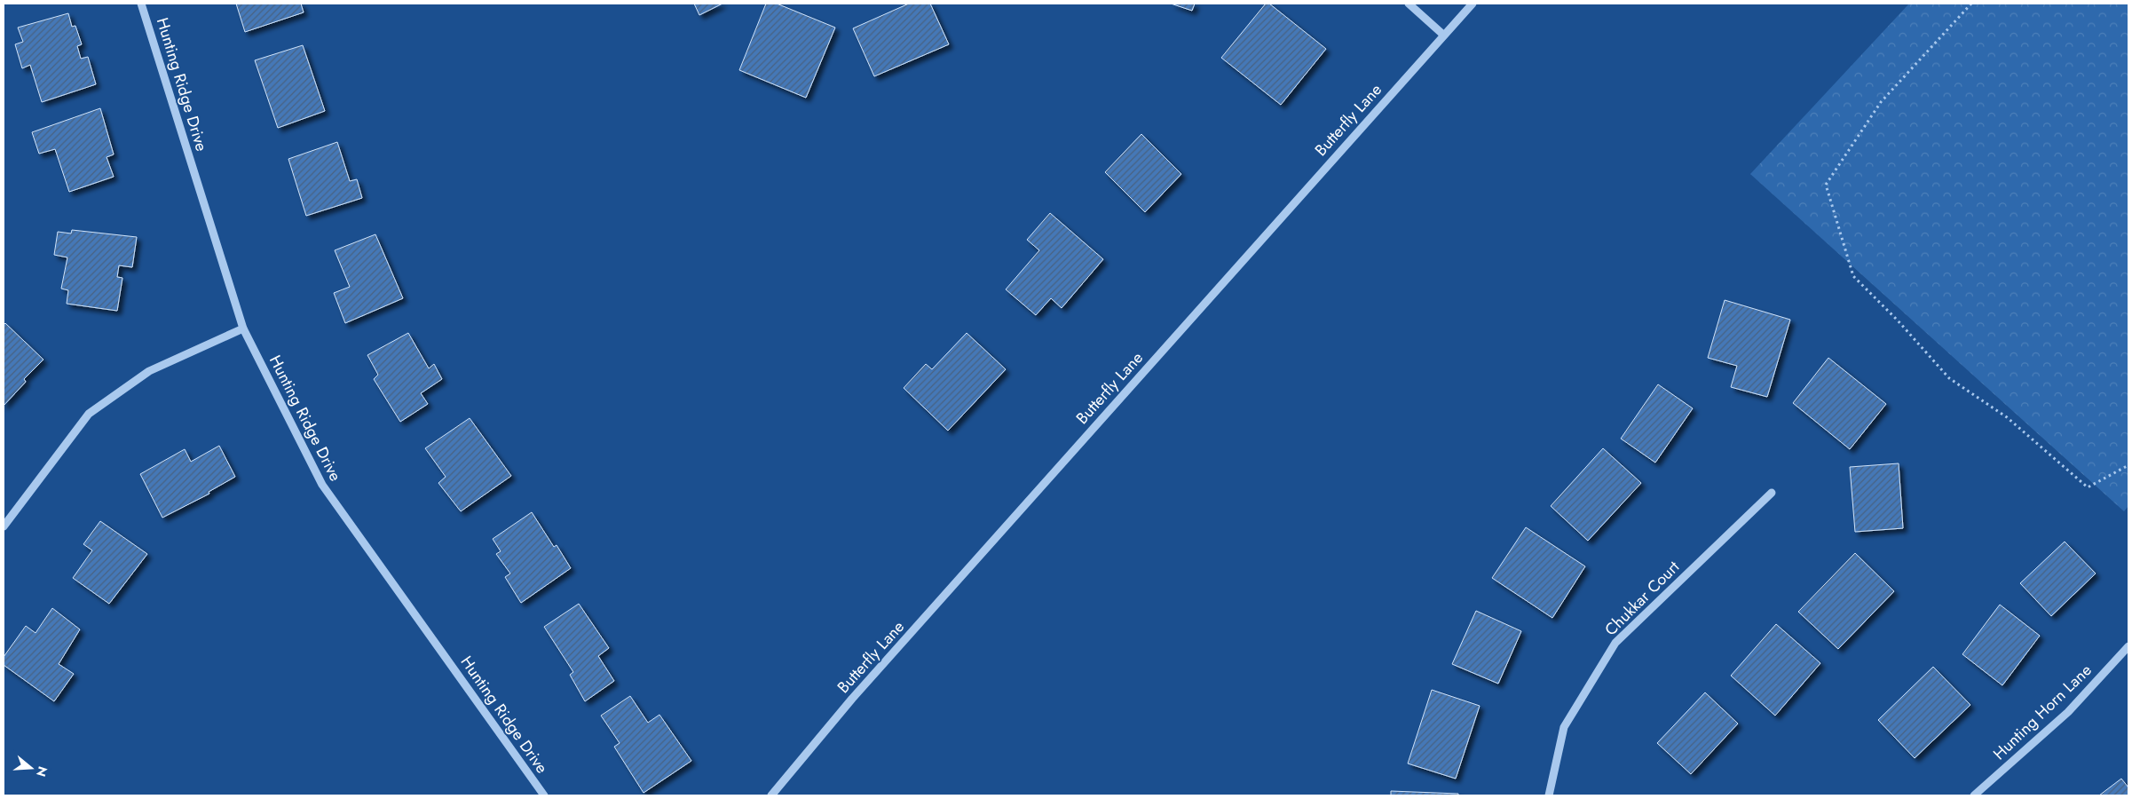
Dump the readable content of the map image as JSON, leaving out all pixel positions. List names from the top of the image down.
{
  "streets": {
    "street": [
      "Hunting Ridge Drive",
      "Butterfly Lane",
      "Chukkar Court",
      "Hunting Horn Lane"
    ]
  },
  "north": "right"
}
